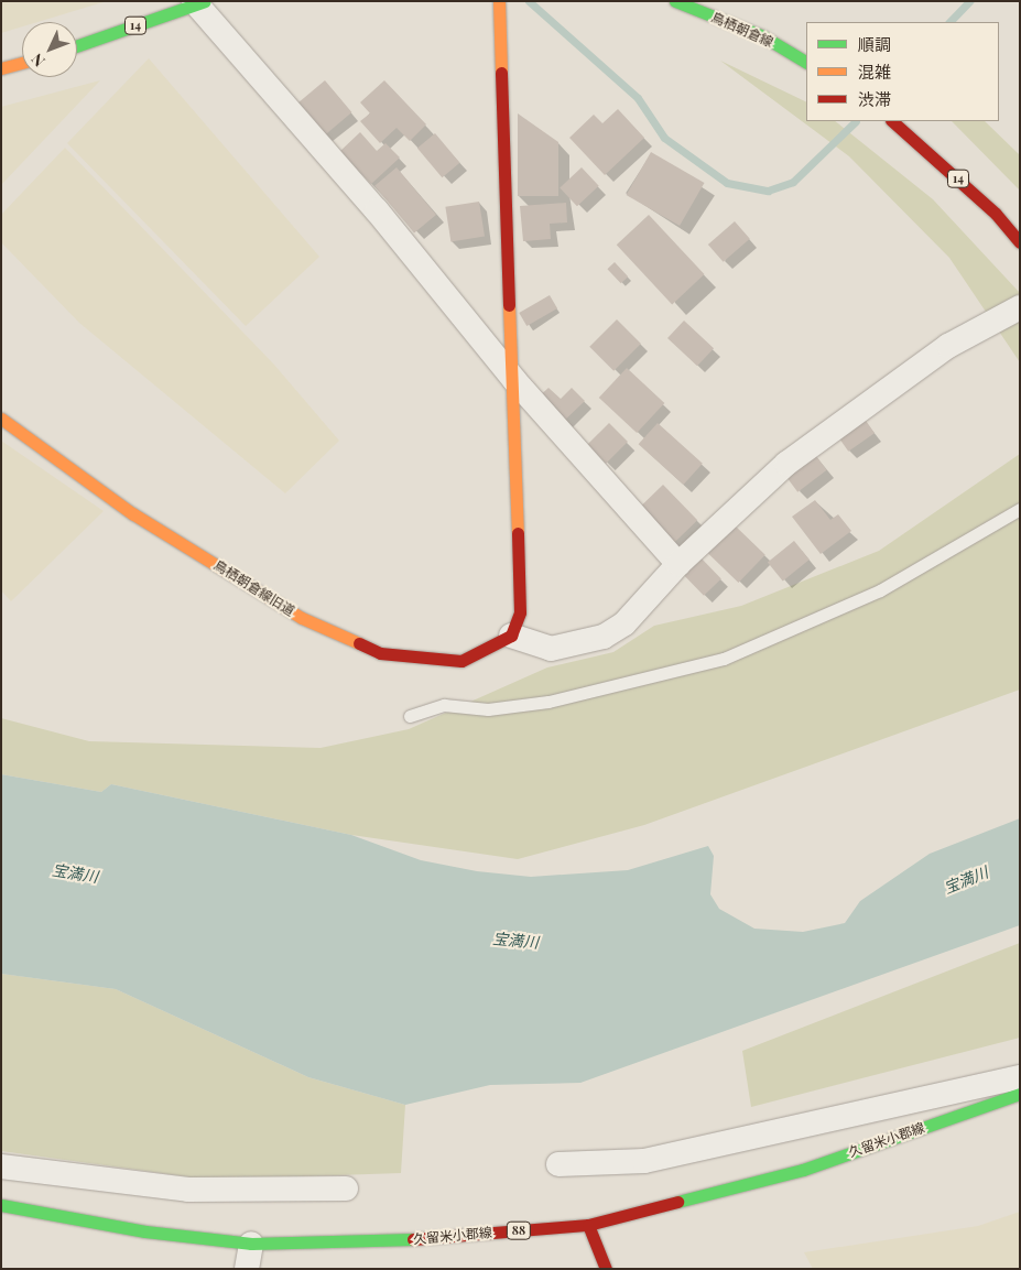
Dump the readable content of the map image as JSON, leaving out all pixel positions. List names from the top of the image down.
{
  "streets": {
    "main road": [
      "14",
      "鳥栖朝倉線",
      "鳥栖朝倉線旧道",
      "久留米小郡線",
      "88"
    ]
  },
  "water": ["宝満川"],
  "legend": ["順調", "混雑", "渋滞"],
  "north": "bottom left"
}
